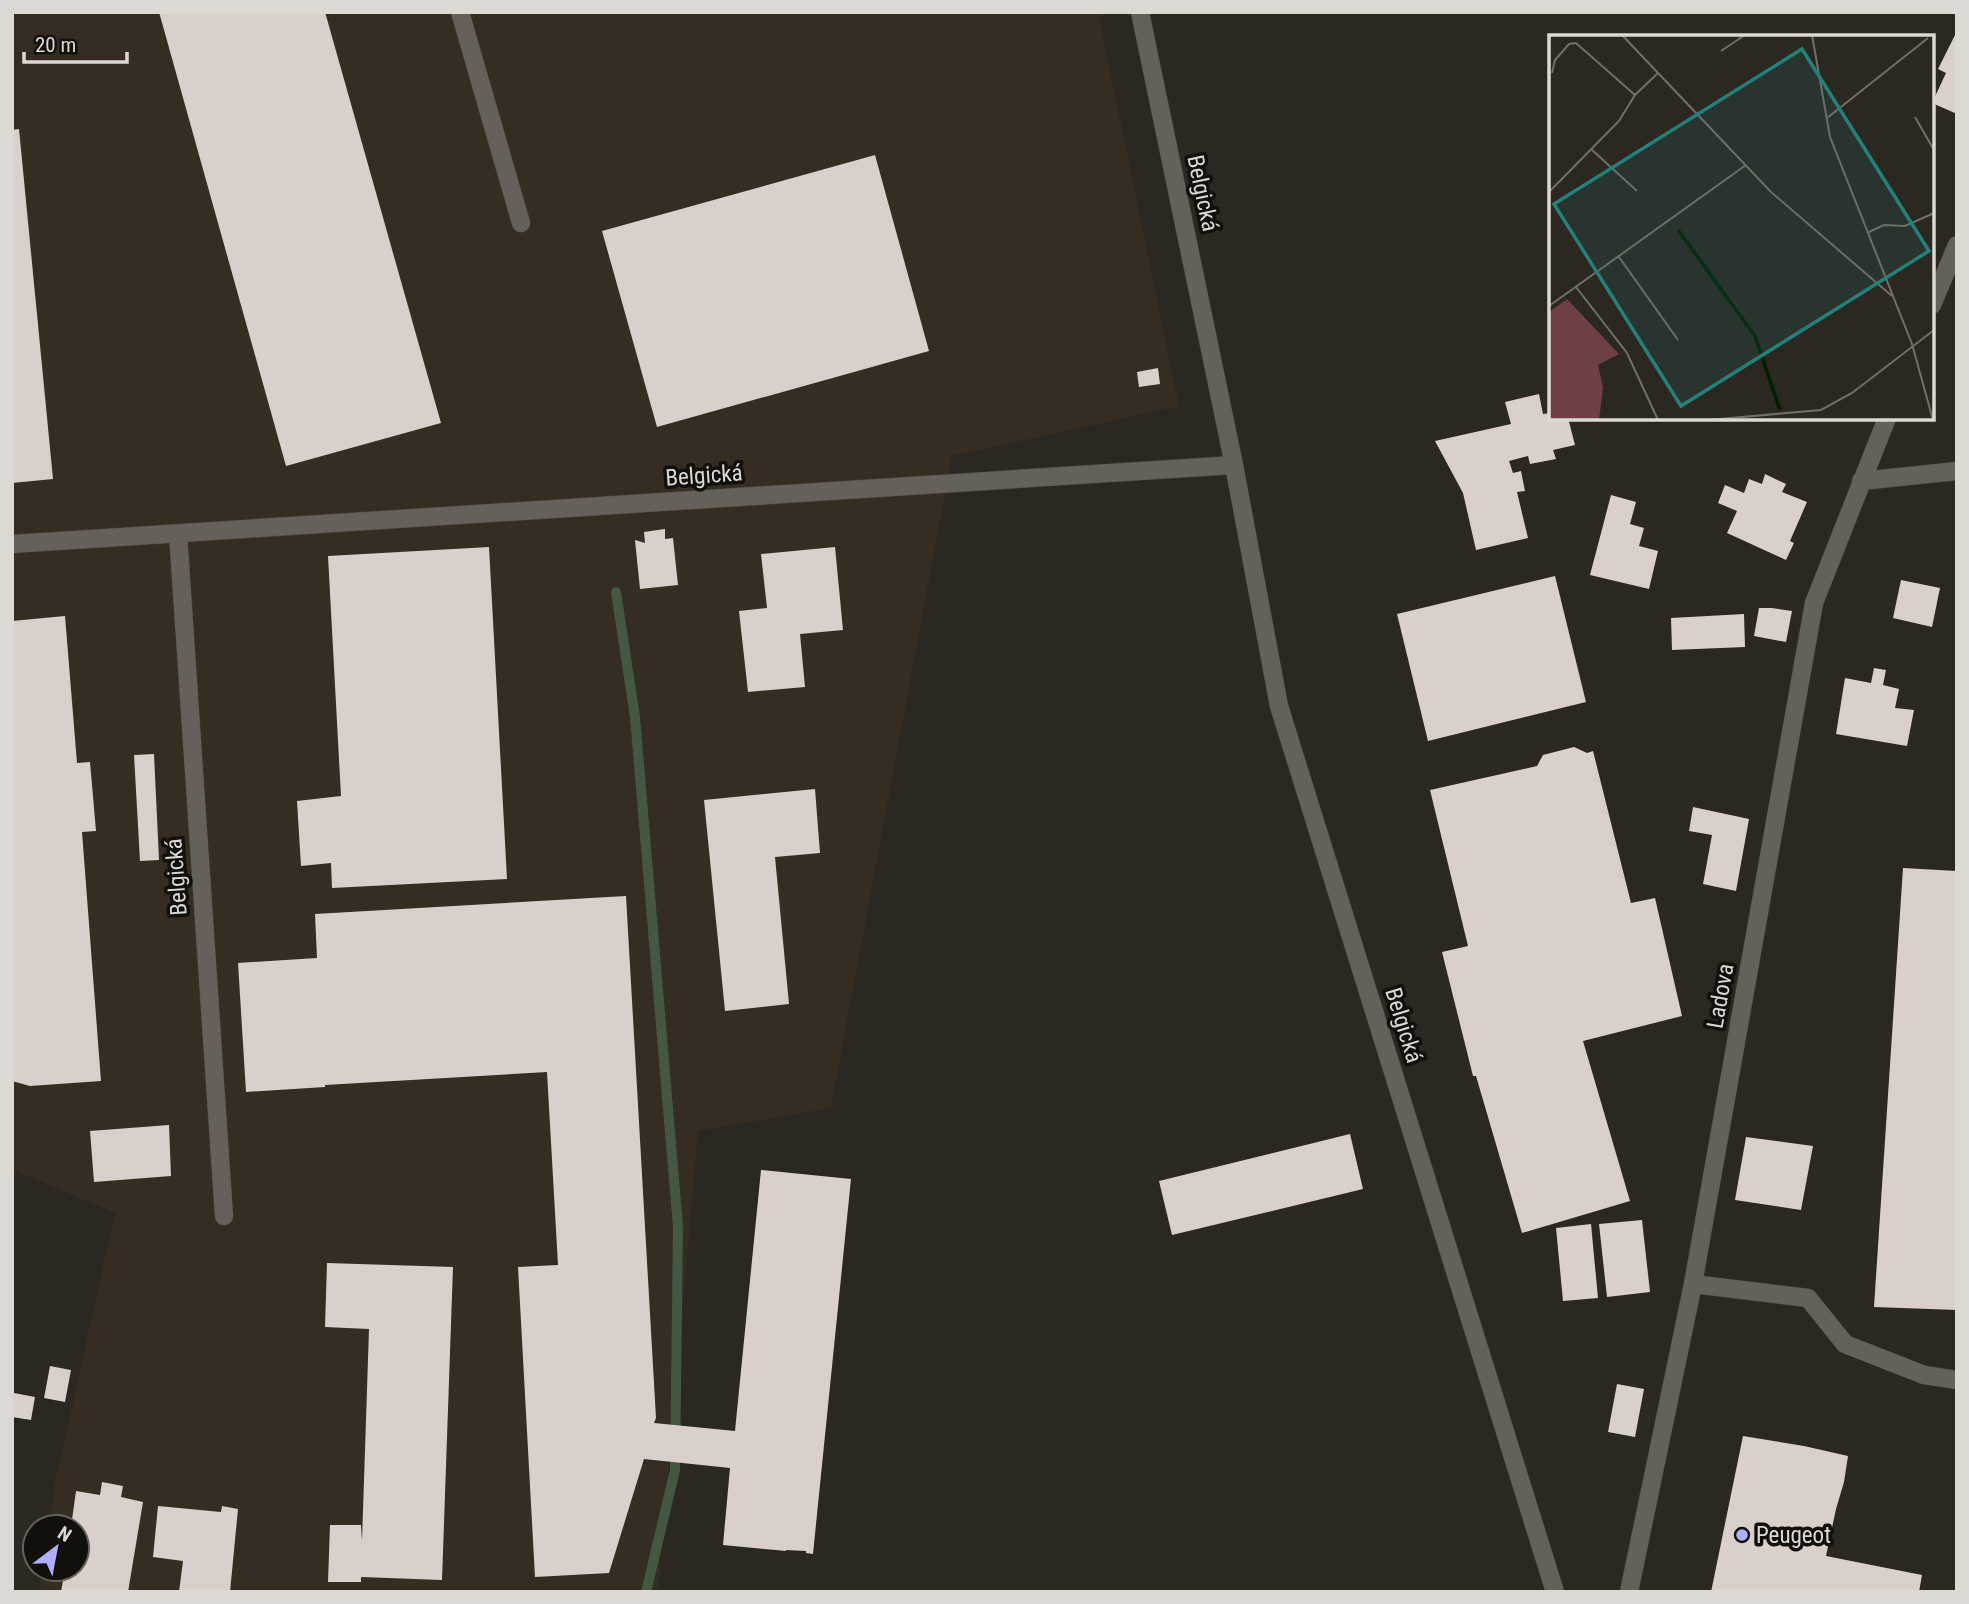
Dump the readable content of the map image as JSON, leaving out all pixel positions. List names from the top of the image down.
{
  "streets": {
    "street": ["Belgická", "Ladova"]
  },
  "places": ["Peugeot"],
  "scale_bar": "20 m",
  "north": "top right"
}
